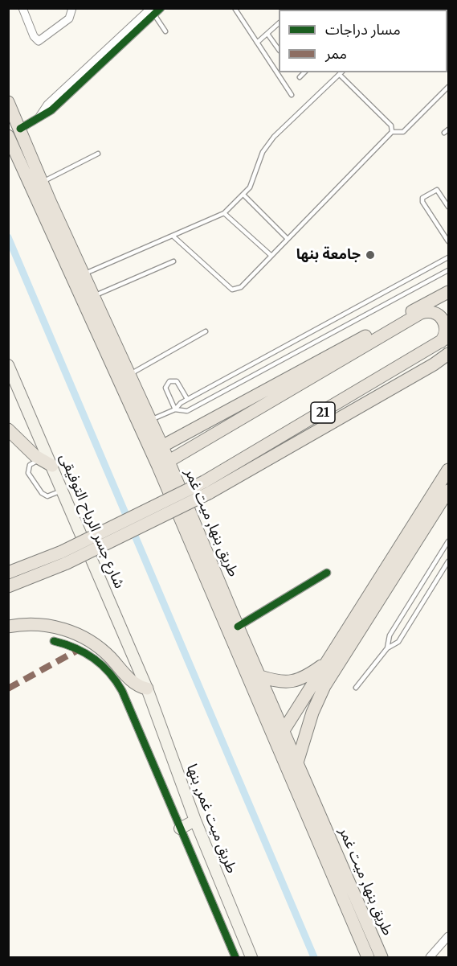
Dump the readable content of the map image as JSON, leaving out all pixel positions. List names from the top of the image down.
{
  "streets": {
    "highway": ["21", "طريق بنها, ميت غمر"],
    "main road": ["شارع جسر الرياح التوفيقى", "طريق ميت غمر, بنها"]
  },
  "crossings": [
    ["شارع جسر الرياح التوفيقى", "طريق ميت غمر, بنها"]
  ],
  "places": ["جامعة بنها"],
  "legend": ["مسار دراجات", "ممر"]
}
